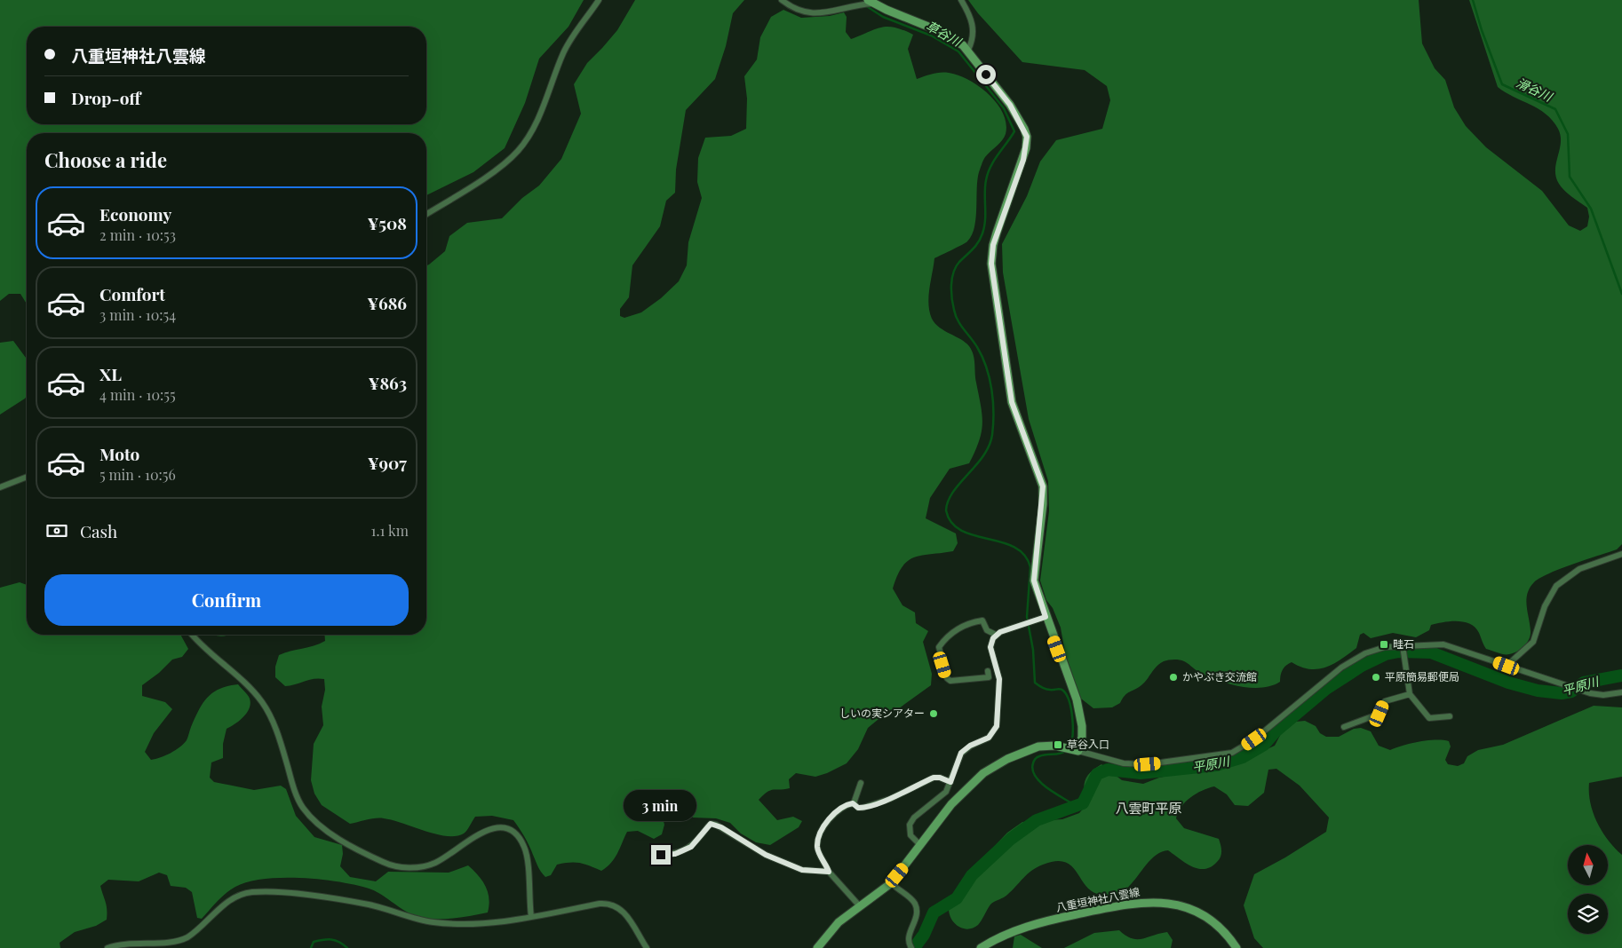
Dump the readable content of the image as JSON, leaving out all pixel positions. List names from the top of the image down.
{
  "streets": {
    "main road": ["八重垣神社八雲線"]
  },
  "districts": ["八雲町平原"],
  "water": ["草谷川", "滑谷川", "平原川"],
  "places": {
    "transit": ["畦石", "草谷入口"],
    "other": ["かやぶき交流館", "平原簡易郵便局", "しいの実シアター"]
  },
  "north": "top",
  "page": {
    "banner": ["八重垣神社八雲線", "Drop-off"],
    "heading": "Choose a ride",
    "list": [
      {
        "name": "Economy",
        "note": "2 min · 10:53",
        "value": "¥508"
      },
      {
        "name": "Comfort",
        "note": "3 min · 10:54",
        "value": "¥686"
      },
      {
        "name": "XL",
        "note": "4 min · 10:55",
        "value": "¥863"
      },
      {
        "name": "Moto",
        "note": "5 min · 10:56",
        "value": "¥907"
      }
    ],
    "pay": ["Cash", "1.1 km"],
    "buttons": "Confirm",
    "bubble": "3 min"
  }
}
